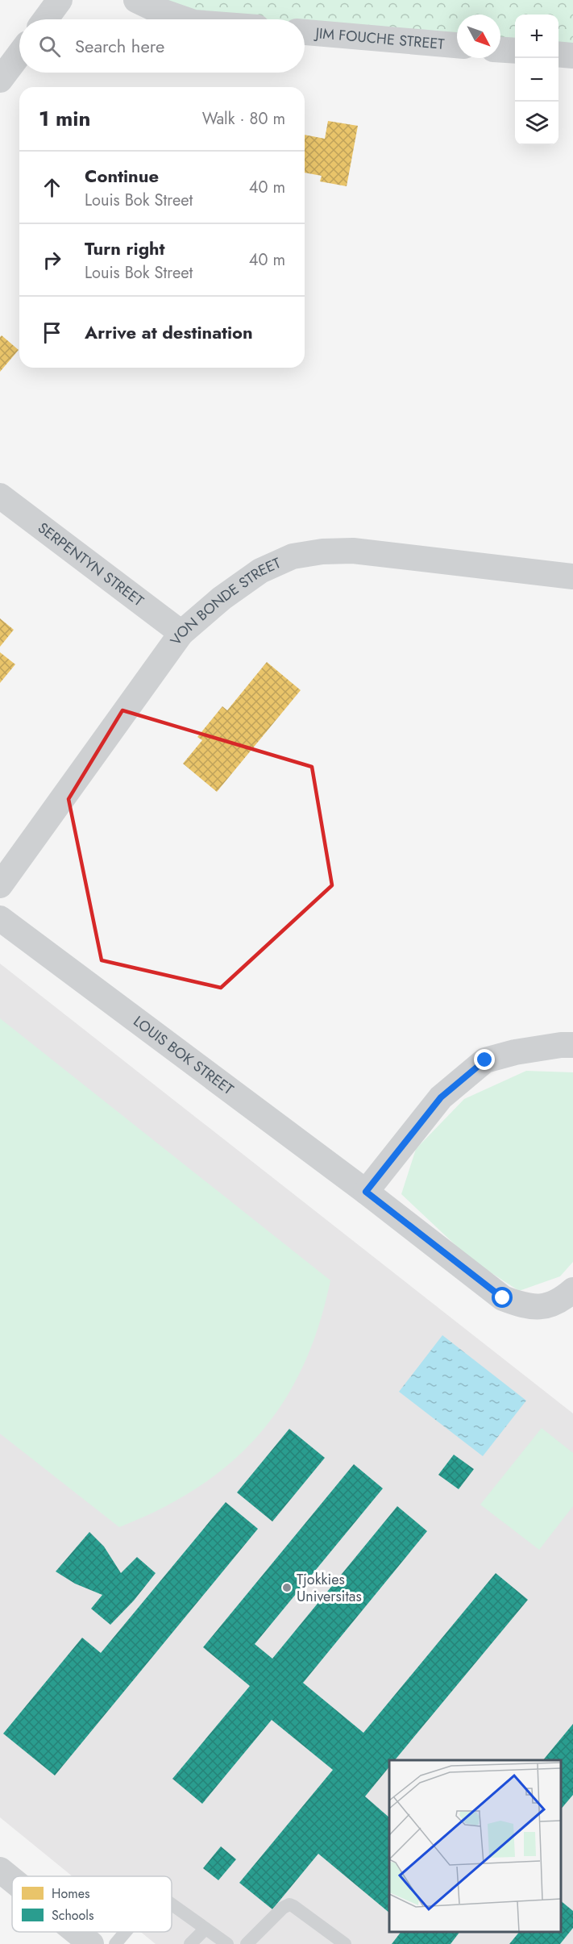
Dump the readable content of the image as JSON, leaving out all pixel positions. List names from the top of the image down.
{
  "streets": {
    "street": [
      "JIM FOUCHE STREET",
      "SERPENTYN STREET",
      "VON BONDE STREET",
      "LOUIS BOK STREET"
    ]
  },
  "crossings": [
    ["SERPENTYN STREET", "VON BONDE STREET"]
  ],
  "places": ["Tjokkies Universitas"],
  "legend": ["Homes", "Schools"],
  "north": "bottom right",
  "page": {
    "map_buttons": ["+", "−"],
    "search": "Search here",
    "heading": ["1 min", "Walk · 80 m"],
    "list": [
      ["Continue", "Louis Bok Street", "40 m"],
      ["Turn right", "Louis Bok Street", "40 m"],
      "Arrive at destination"
    ]
  }
}
